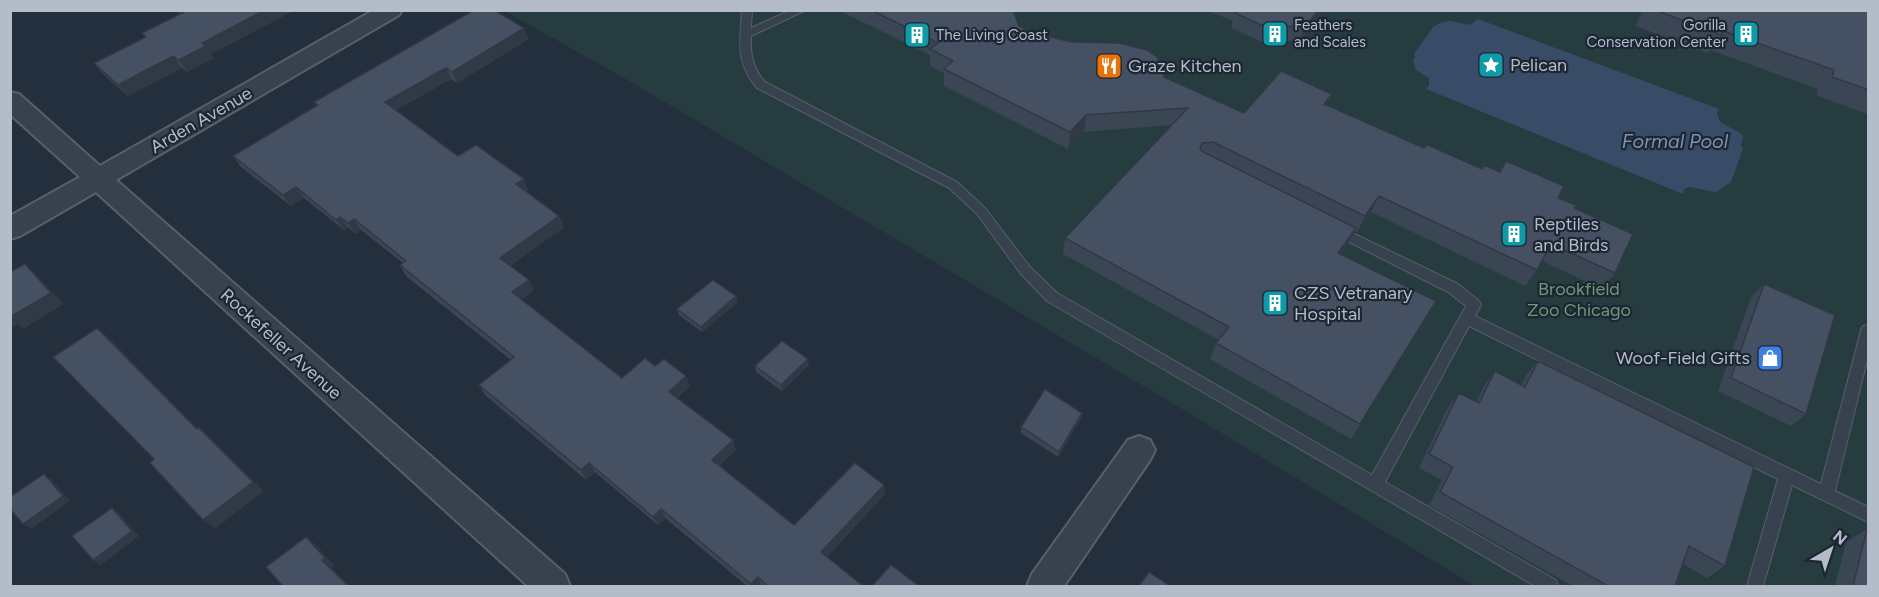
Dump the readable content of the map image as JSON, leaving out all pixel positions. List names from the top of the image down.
{
  "streets": {
    "street": ["Arden Avenue", "Rockefeller Avenue"]
  },
  "crossings": [
    ["Arden Avenue", "Rockefeller Avenue"]
  ],
  "water": ["Formal Pool"],
  "parks": ["Brookfield Zoo Chicago"],
  "places": {
    "building": [
      "Feathers and Scales",
      "Gorilla Conservation Center",
      "The Living Coast",
      "Reptiles and Birds",
      "CZS Vetranary Hospital"
    ],
    "place": ["Pelican"],
    "restaurant": ["Graze Kitchen"],
    "shop": ["Woof-Field Gifts"]
  },
  "north": "top right"
}
